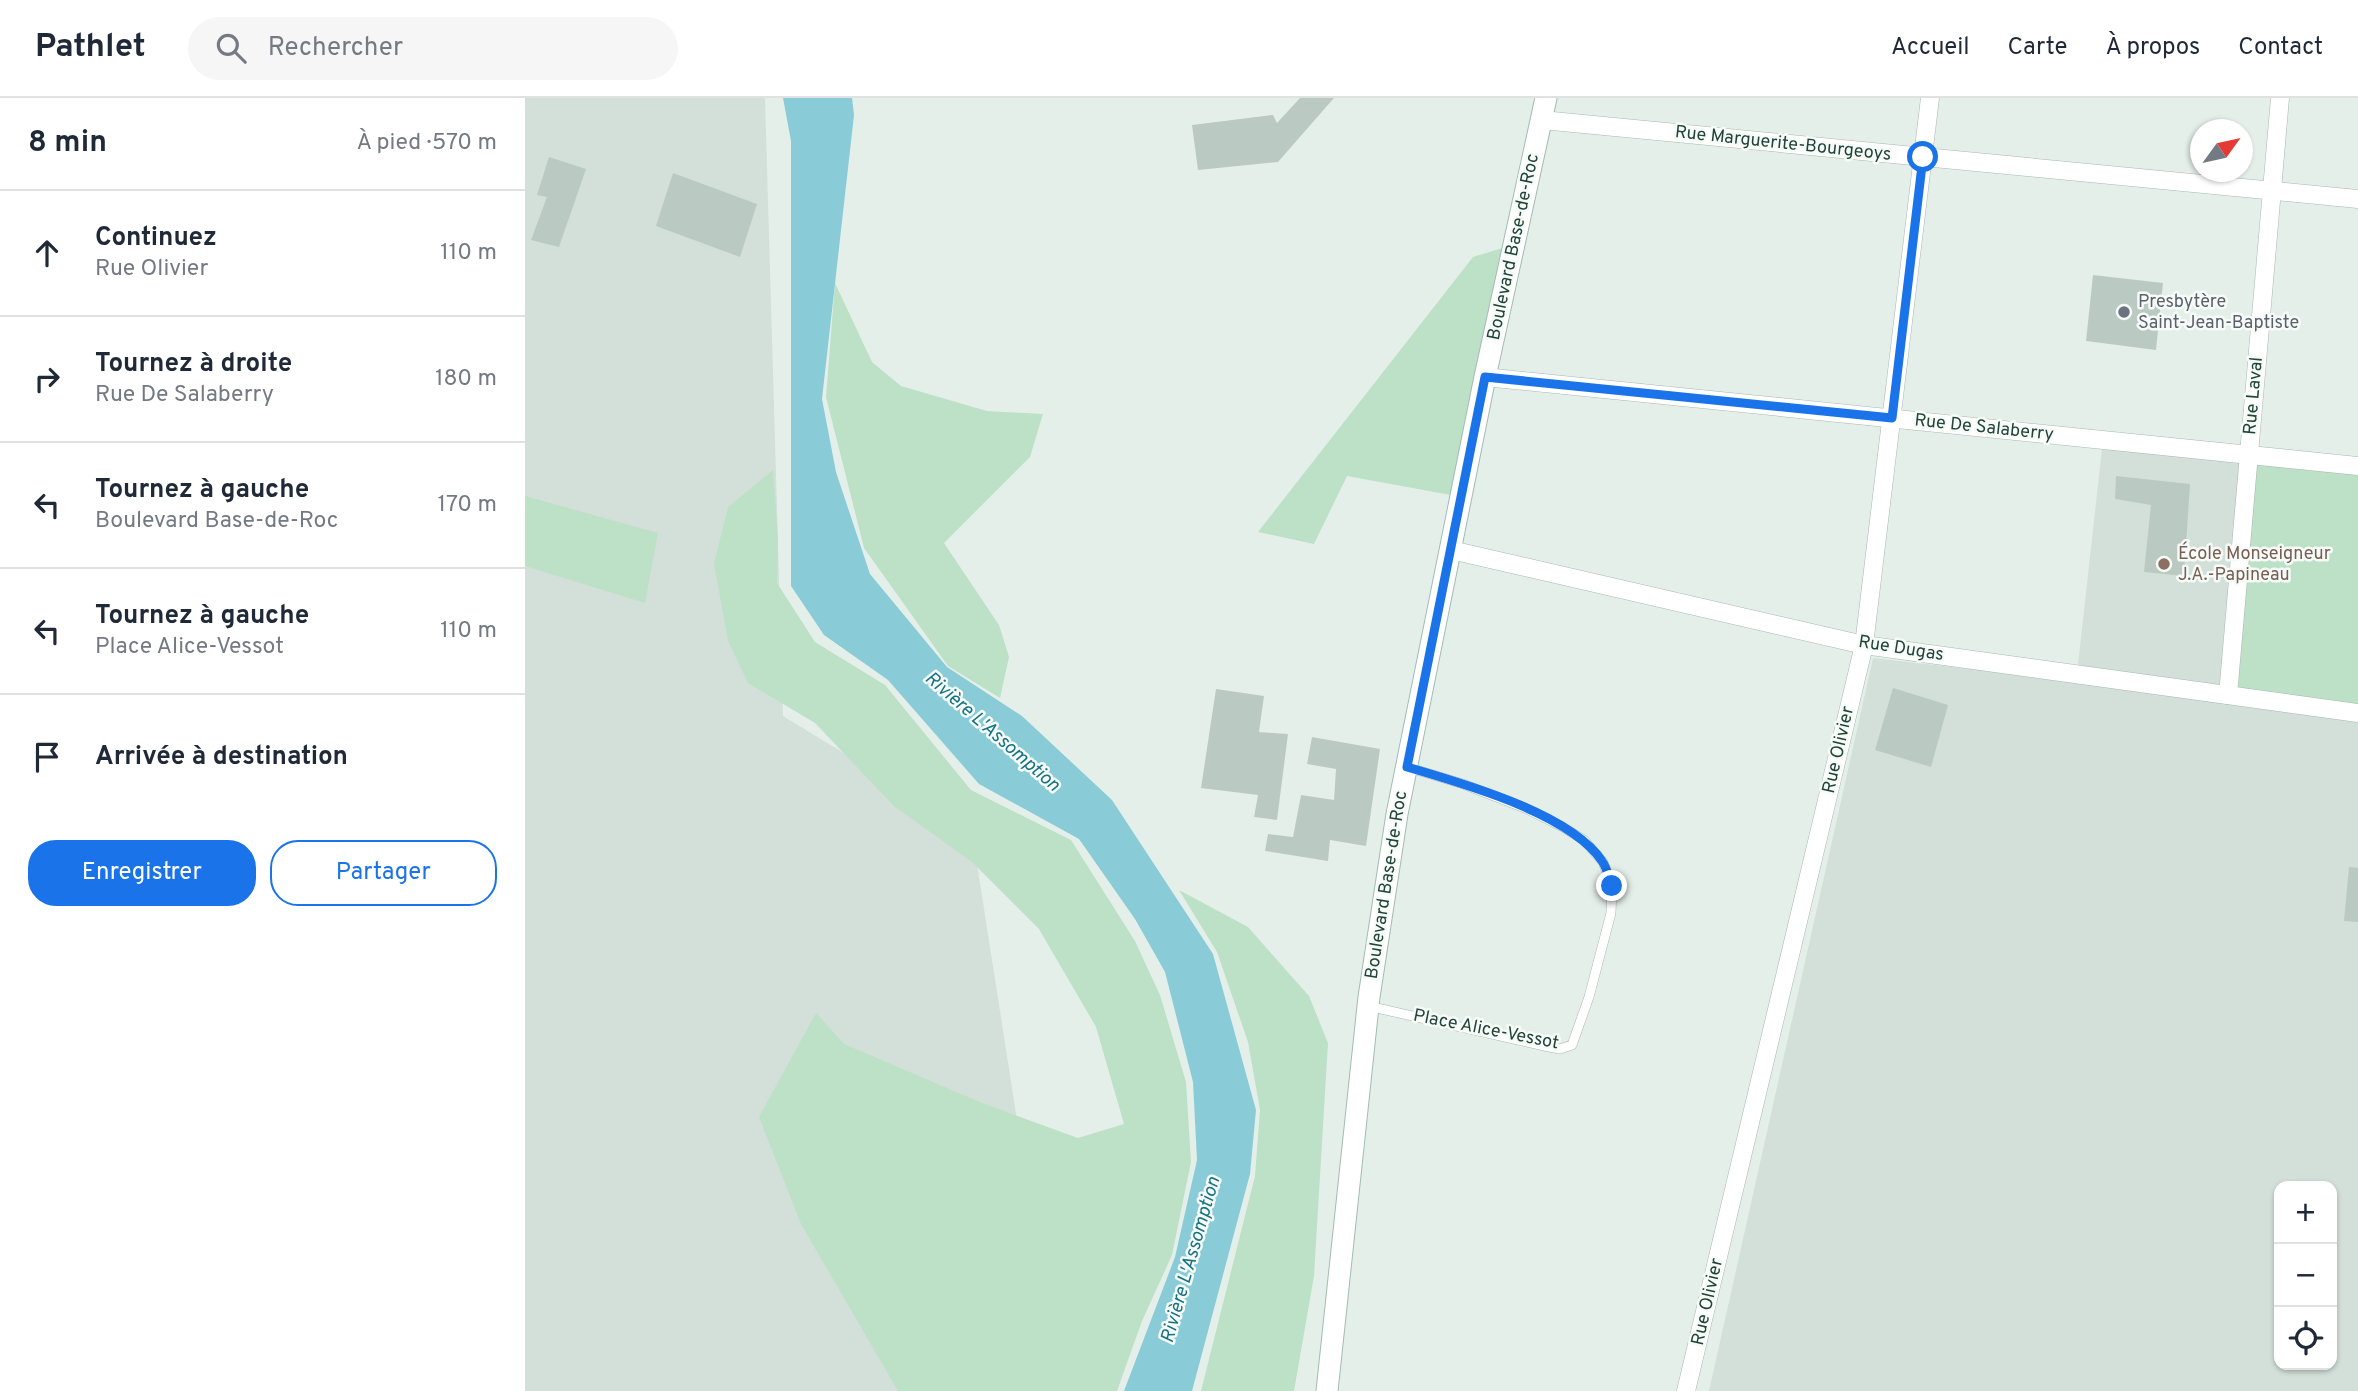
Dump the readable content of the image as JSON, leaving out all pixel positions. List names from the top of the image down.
{
  "streets": {
    "street": [
      "Rue Marguerite-Bourgeoys",
      "Boulevard Base-de-Roc",
      "Rue Laval",
      "Rue De Salaberry",
      "Rue Dugas",
      "Rue Olivier"
    ],
    "lane": ["Place Alice-Vessot"]
  },
  "crossings": [
    ["Rue Marguerite-Bourgeoys", "Boulevard Base-de-Roc"],
    ["Rue Marguerite-Bourgeoys", "Rue Laval"],
    ["Rue Marguerite-Bourgeoys", "Rue Olivier"],
    ["Boulevard Base-de-Roc", "Rue De Salaberry"],
    ["Boulevard Base-de-Roc", "Rue Dugas"],
    ["Boulevard Base-de-Roc", "Place Alice-Vessot"],
    ["Rue Laval", "Rue De Salaberry"],
    ["Rue Laval", "Rue Dugas"],
    ["Rue De Salaberry", "Rue Olivier"],
    ["Rue Dugas", "Rue Olivier"]
  ],
  "water": ["Rivière L'Assomption"],
  "places": ["Presbytère Saint-Jean-Baptiste", "École Monseigneur J.A.-Papineau"],
  "north": "top right",
  "page": {
    "header": "Pathlet",
    "search": "Rechercher",
    "nav": [
      "Accueil",
      "Carte",
      "À propos",
      "Contact"
    ],
    "heading": ["8 min", "À pied · 570 m"],
    "list": [
      ["Continuez", "Rue Olivier", "110 m"],
      ["Tournez à droite", "Rue De Salaberry", "180 m"],
      ["Tournez à gauche", "Boulevard Base-de-Roc", "170 m"],
      ["Tournez à gauche", "Place Alice-Vessot", "110 m"],
      "Arrivée à destination"
    ],
    "buttons": ["Enregistrer", "Partager"],
    "map_buttons": ["+", "−"]
  }
}
